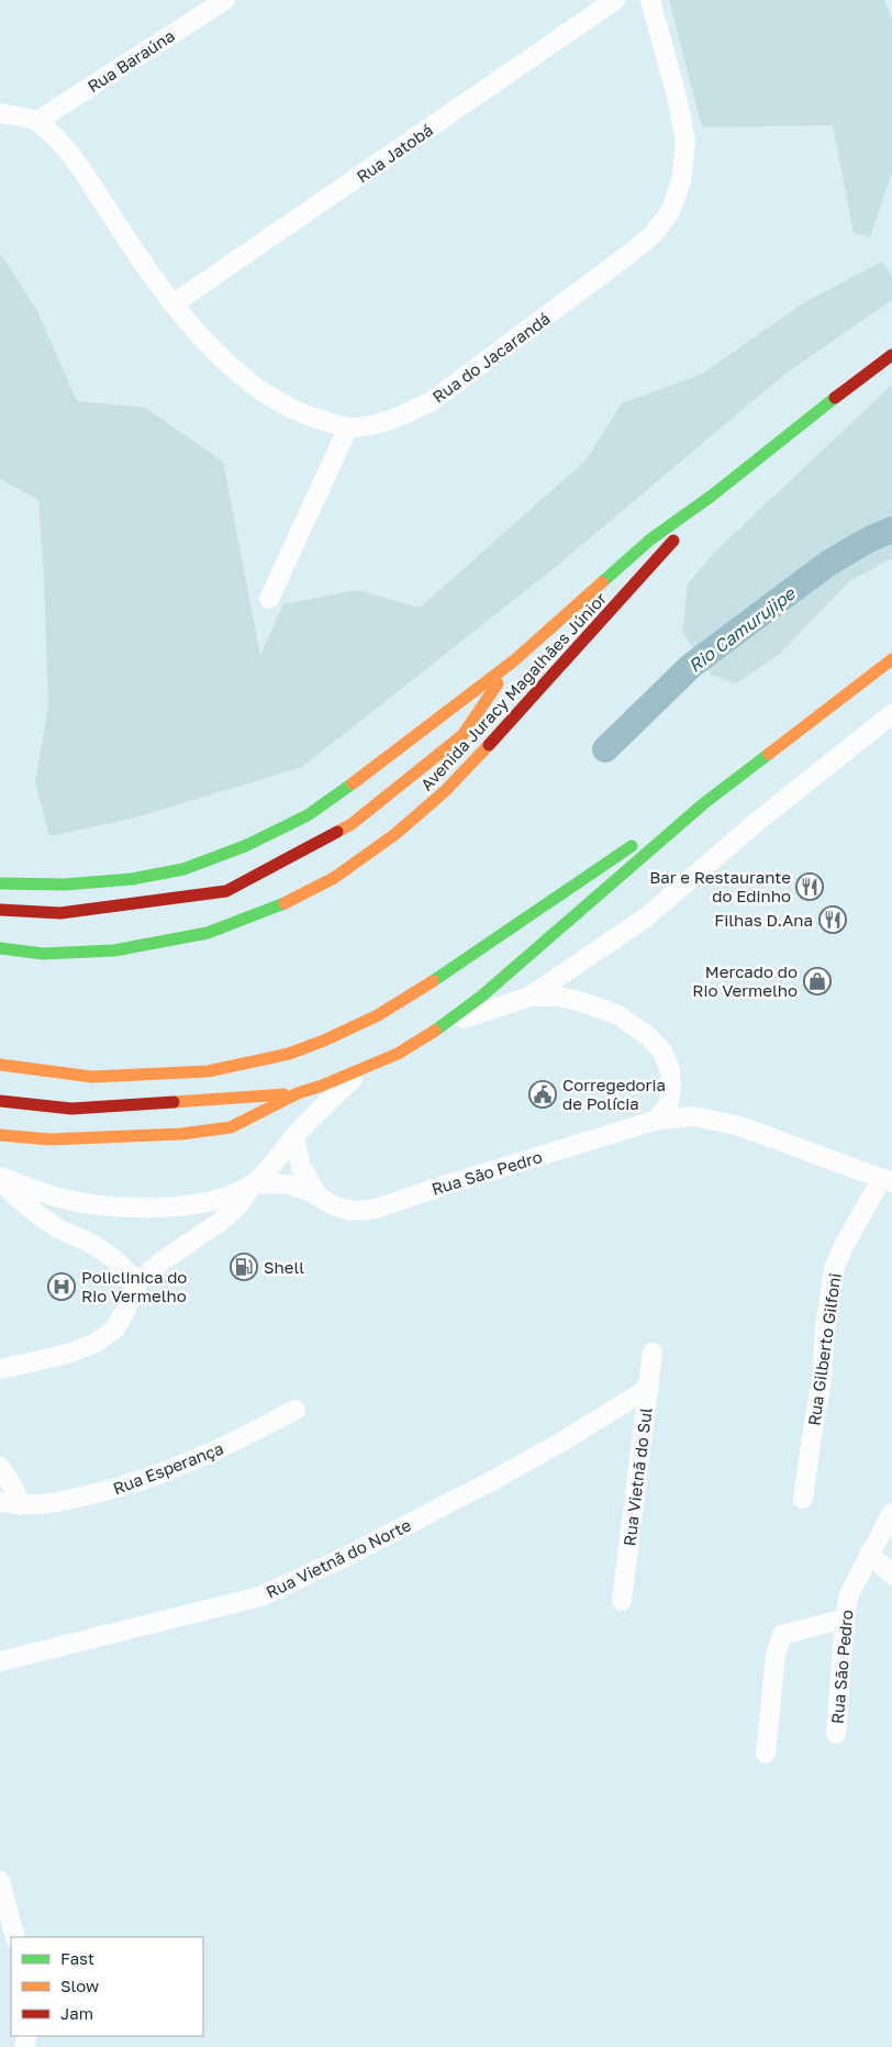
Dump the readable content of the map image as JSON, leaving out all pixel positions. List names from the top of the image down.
{
  "streets": {
    "main road": ["Avenida Juracy Magalhães Júnior"],
    "street": [
      "Rua Baraúna",
      "Rua Jatobá",
      "Rua do Jacarandá",
      "Rua São Pedro",
      "Rua Gilberto Gilfoni",
      "Rua Esperança",
      "Rua Vietnã do Sul",
      "Rua Vietnã do Norte"
    ]
  },
  "crossings": [
    ["Rua Baraúna", "Rua do Jacarandá"],
    ["Rua Jatobá", "Rua do Jacarandá"],
    ["Rua São Pedro", "Rua Gilberto Gilfoni"],
    ["Rua Vietnã do Sul", "Rua Vietnã do Norte"]
  ],
  "water": ["Rio Camurujipe"],
  "places": {
    "restaurant": ["Bar e Restaurante do Edinho", "Filhas D.Ana"],
    "shop": ["Mercado do Rio Vermelho"],
    "public building": ["Corregedoria de Polícia"],
    "fuel station": ["Shell"],
    "hospital": ["Policlinica do Rio Vermelho"]
  },
  "legend": ["Fast", "Slow", "Jam"]
}
